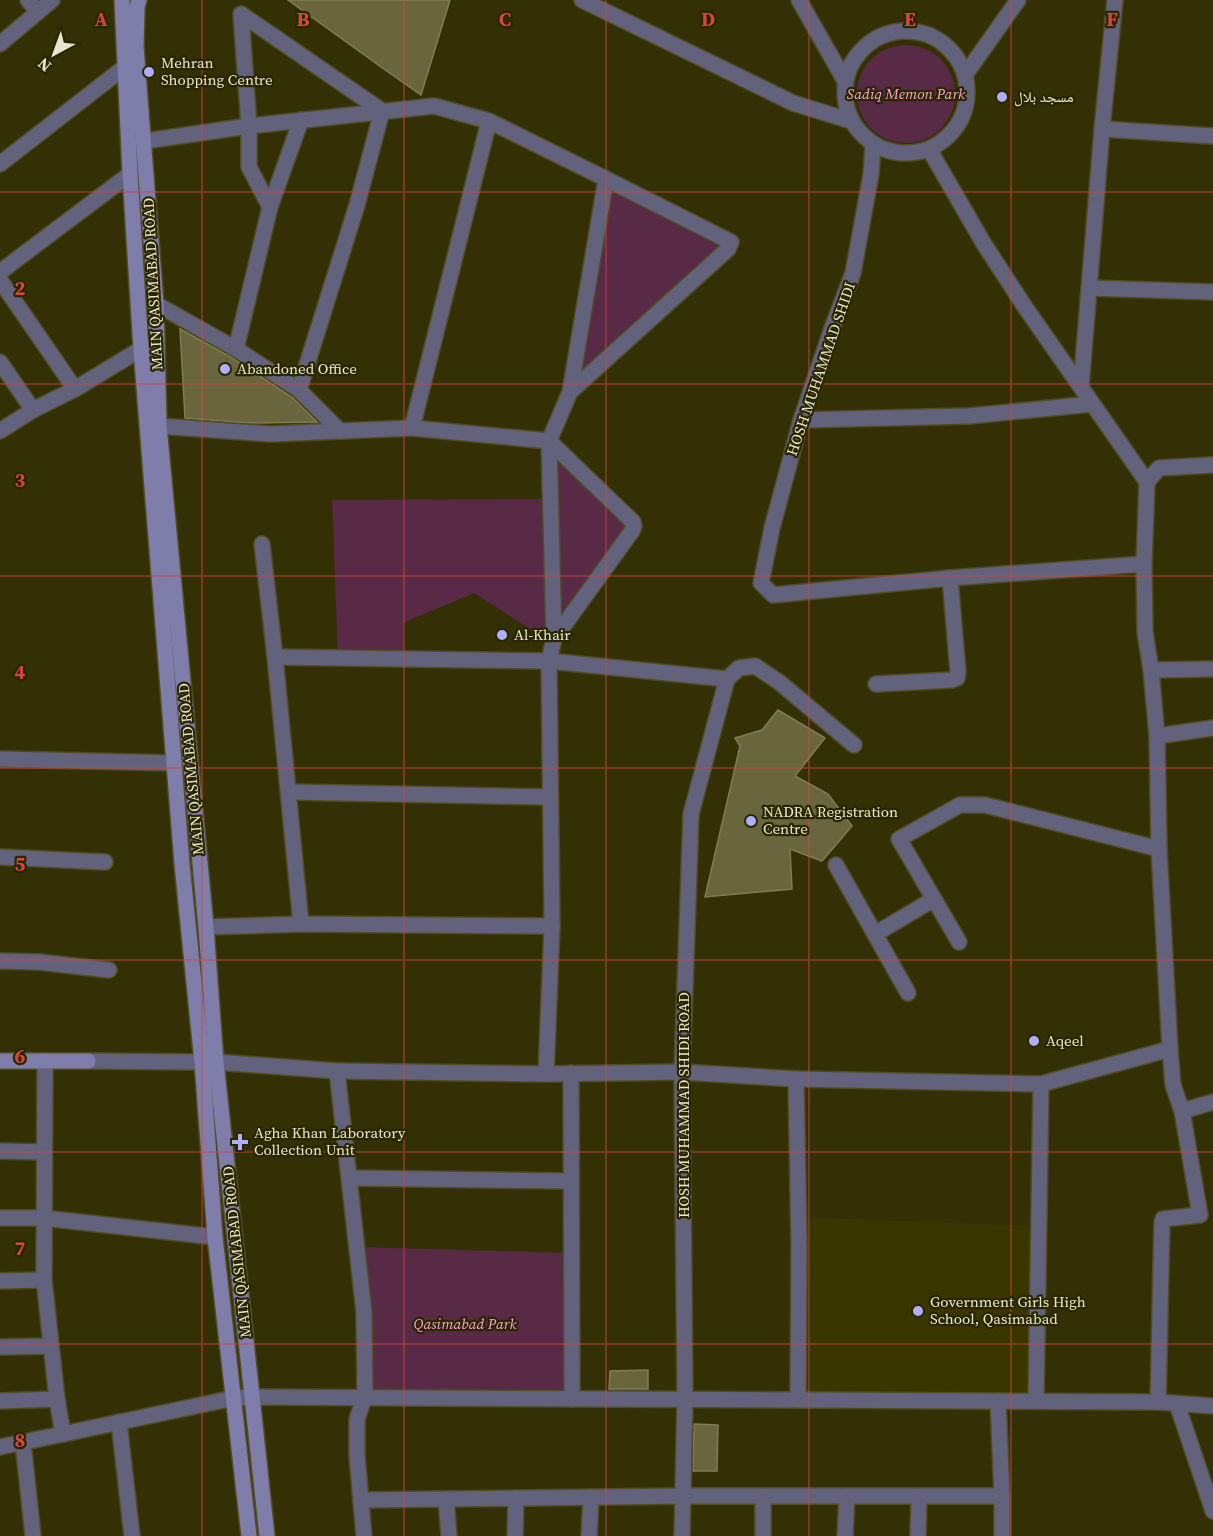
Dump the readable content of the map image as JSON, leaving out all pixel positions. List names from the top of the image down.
{
  "streets": {
    "main road": ["MAIN QASIMABAD ROAD"],
    "street": ["HOSH MUHAMMAD SHIDI", "HOSH MUHAMMAD SHIDI ROAD"]
  },
  "parks": ["Sadiq Memon Park", "Qasimabad Park"],
  "places": {
    "other": [
      "Mehran Shopping Centre",
      "مسجد بلال",
      "Abandoned Office",
      "Al-Khair",
      "NADRA Registration Centre",
      "Aqeel",
      "Government Girls High School, Qasimabad"
    ],
    "health": ["Agha Khan Laboratory Collection Unit"]
  },
  "north": "bottom left",
  "grid": {
    "columns": [
      "A",
      "B",
      "C",
      "D",
      "E",
      "F"
    ],
    "rows": [
      "2",
      "3",
      "4",
      "5",
      "6",
      "7",
      "8"
    ]
  }
}
